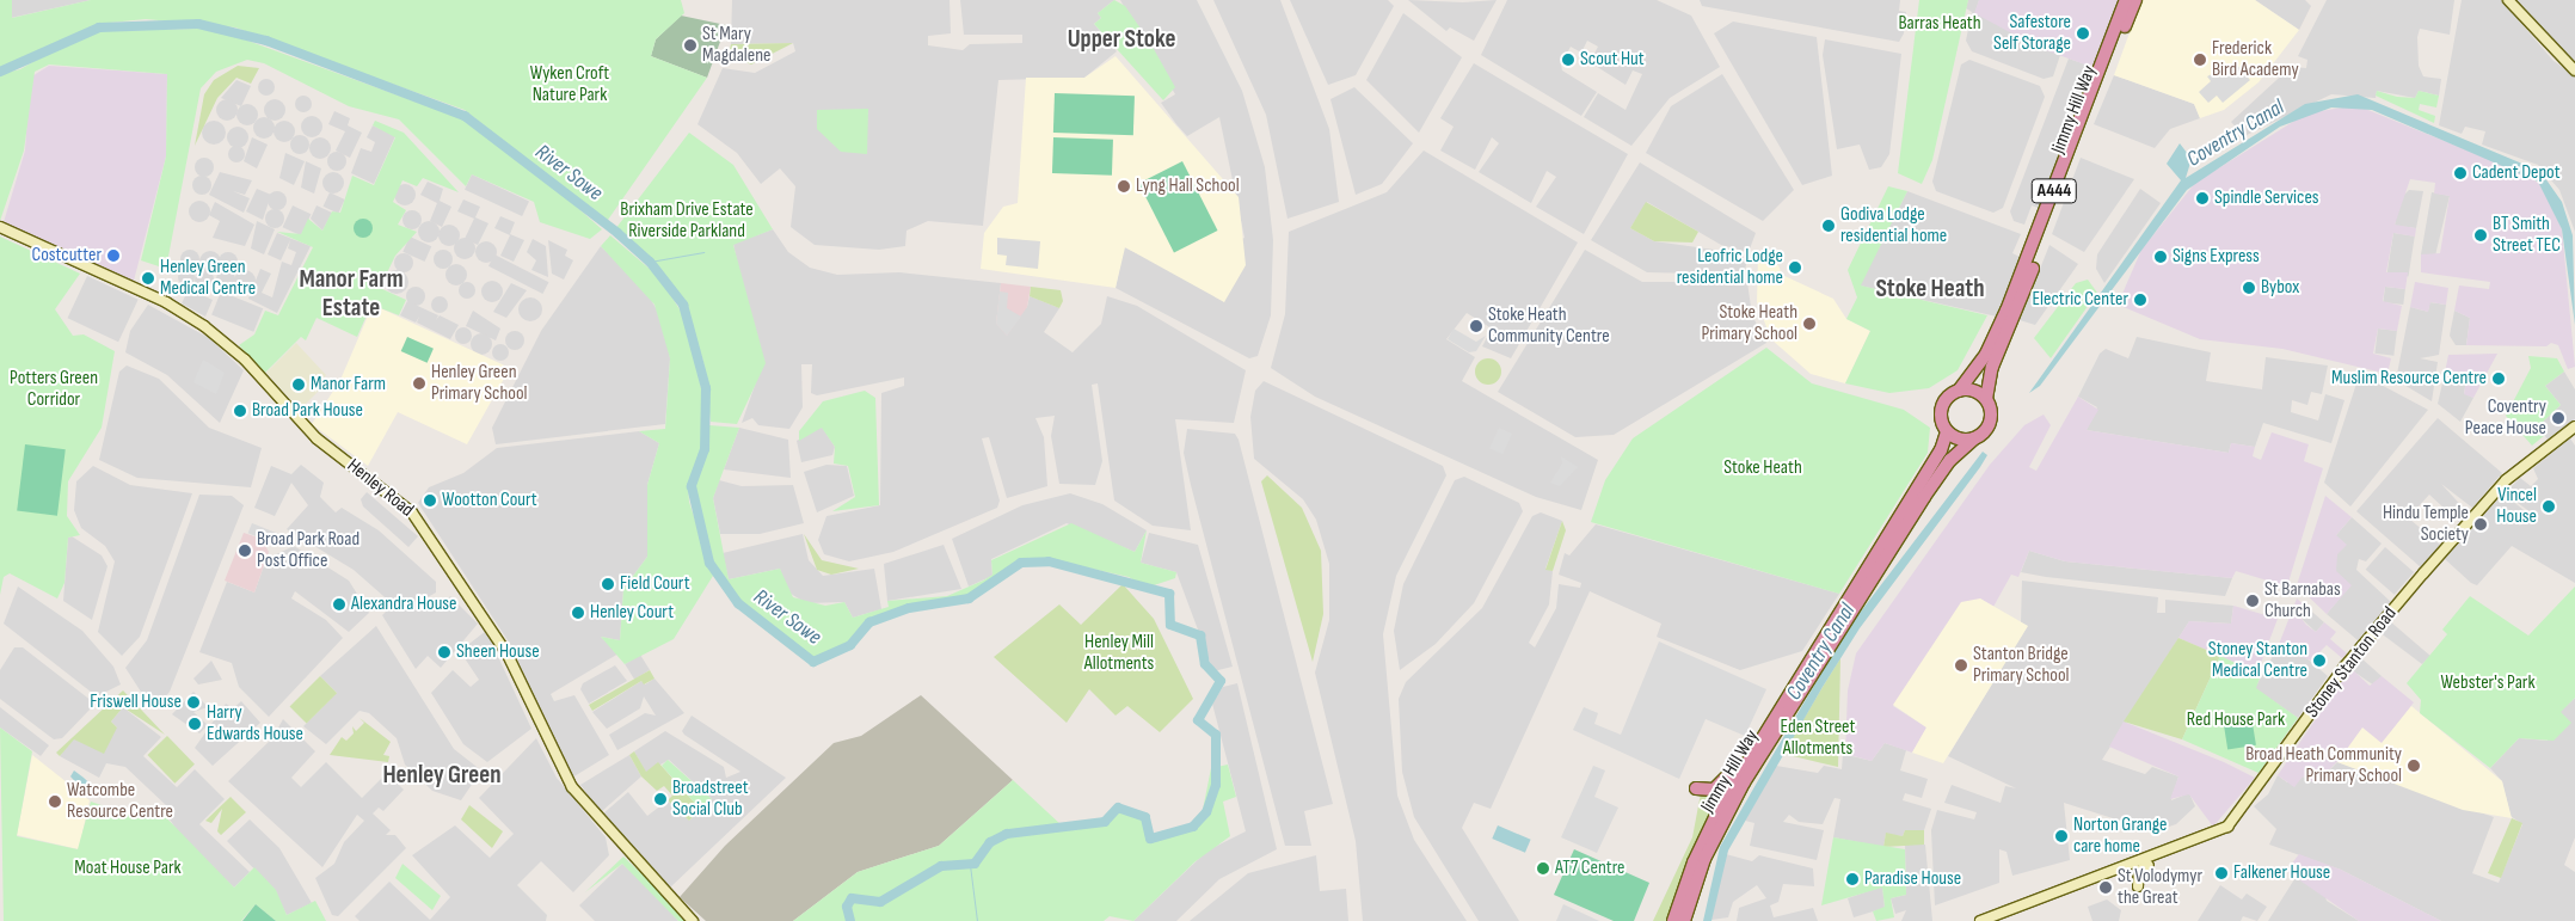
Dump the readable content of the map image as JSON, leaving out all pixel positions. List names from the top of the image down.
{
  "streets": {
    "highway": ["Jimmy Hill Way", "A444"],
    "main road": ["Henley Road", "Stoney Stanton Road"]
  },
  "districts": [
    "Upper Stoke",
    "Manor Farm Estate",
    "Stoke Heath",
    "Henley Green"
  ],
  "water": ["Coventry Canal", "River Sowe"],
  "parks": [
    "Barras Heath",
    "Wyken Croft Nature Park",
    "Brixham Drive Estate Riverside Parkland",
    "Potters Green Corridor",
    "Stoke Heath",
    "Henley Mill Allotments",
    "Webster's Park",
    "Red House Park",
    "Eden Street Allotments",
    "Moat House Park"
  ],
  "places": [
    "Safestore Self Storage",
    "St Mary Magdalene",
    "Scout Hut",
    "Frederick Bird Academy",
    "Cadent Depot",
    "Lyng Hall School",
    "Spindle Services",
    "Godiva Lodge residential home",
    "BT Smith Street TEC",
    "Costcutter",
    "Signs Express",
    "Leofric Lodge residential home",
    "Henley Green Medical Centre",
    "Bybox",
    "Electric Center",
    "Stoke Heath Primary School",
    "Stoke Heath Community Centre",
    "Muslim Resource Centre",
    "Henley Green Primary School",
    "Manor Farm",
    "Broad Park House",
    "Coventry Peace House",
    "Wootton Court",
    "Vincel House",
    "Hindu Temple Society",
    "Broad Park Road Post Office",
    "Field Court",
    "St Barnabas Church",
    "Alexandra House",
    "Henley Court",
    "Sheen House",
    "Stoney Stanton Medical Centre",
    "Stanton Bridge Primary School",
    "Friswell House",
    "Harry Edwards House",
    "Broad Heath Community Primary School",
    "Broadstreet Social Club",
    "Watcombe Resource Centre",
    "Norton Grange care home",
    "AT7 Centre",
    "Falkener House",
    "Paradise House",
    "St Volodymyr the Great"
  ]
}
